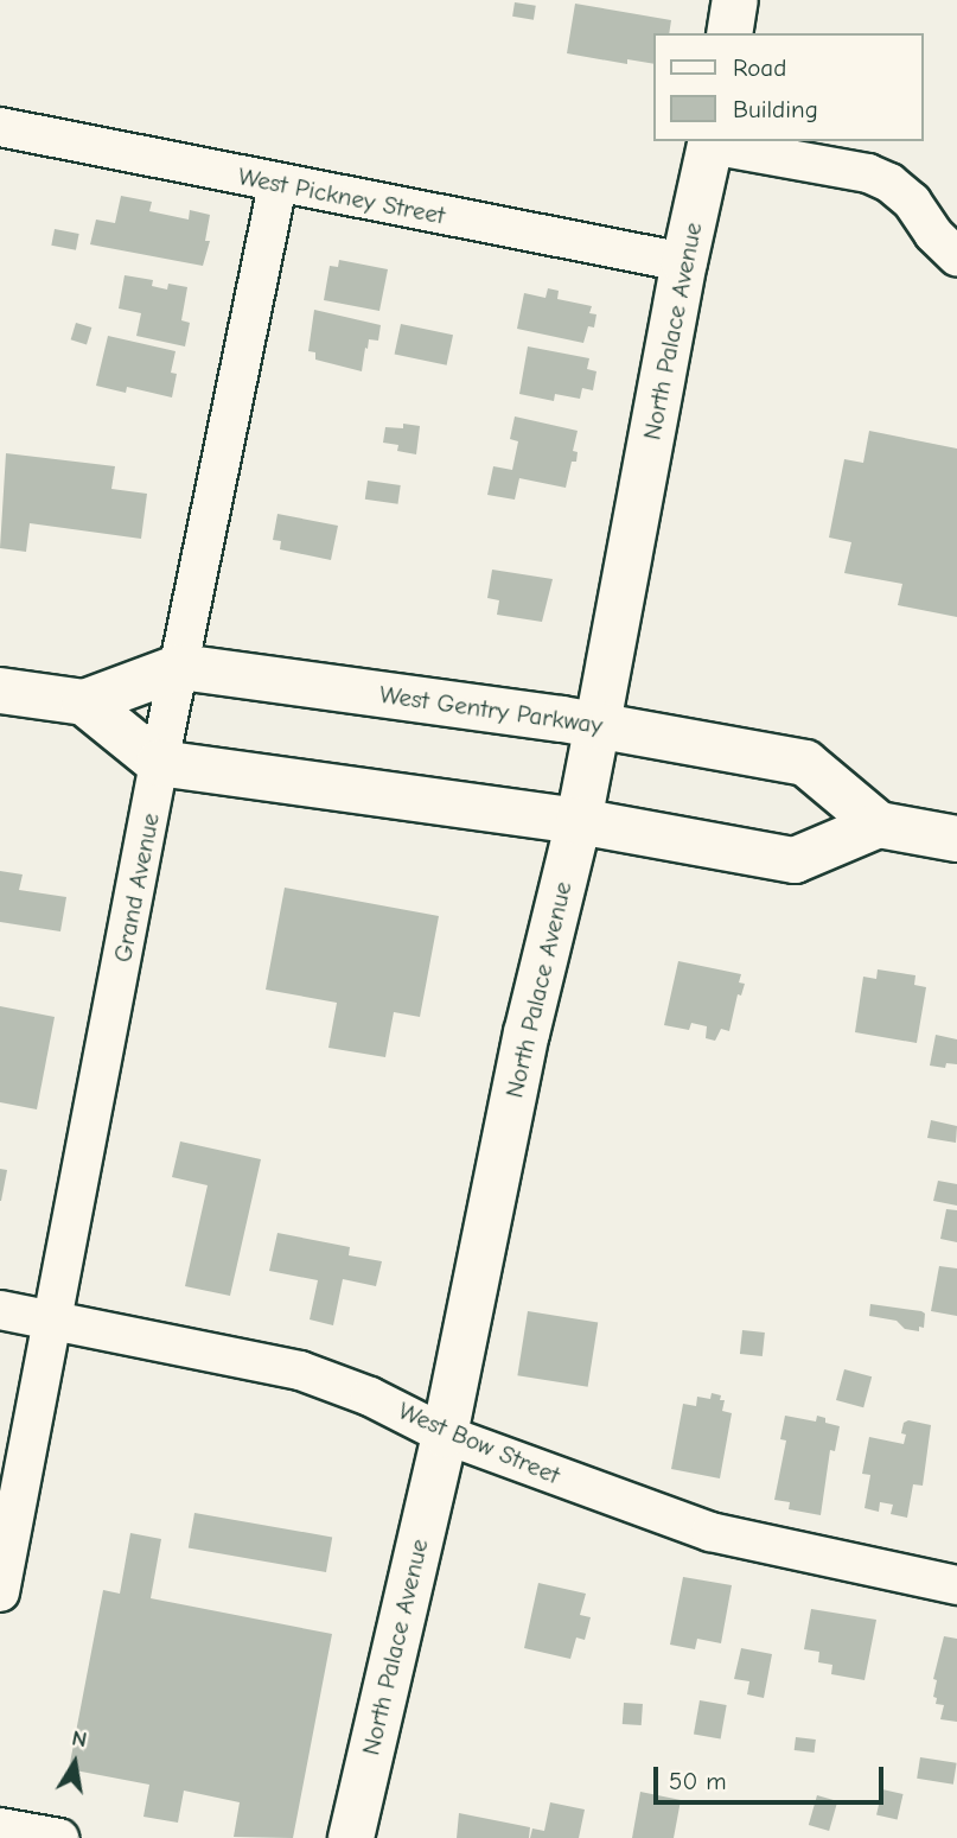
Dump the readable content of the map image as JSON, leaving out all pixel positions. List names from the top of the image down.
{
  "streets": {
    "main road": ["North Palace Avenue", "West Gentry Parkway"],
    "street": ["West Pickney Street", "Grand Avenue", "West Bow Street"]
  },
  "crossings": [
    ["West Pickney Street", "North Palace Avenue"],
    ["West Pickney Street", "Grand Avenue"],
    ["North Palace Avenue", "West Gentry Parkway"],
    ["North Palace Avenue", "West Bow Street"],
    ["West Gentry Parkway", "Grand Avenue"],
    ["Grand Avenue", "West Bow Street"]
  ],
  "legend": ["Road", "Building"],
  "scale_bar": "50 m",
  "north": "top"
}
